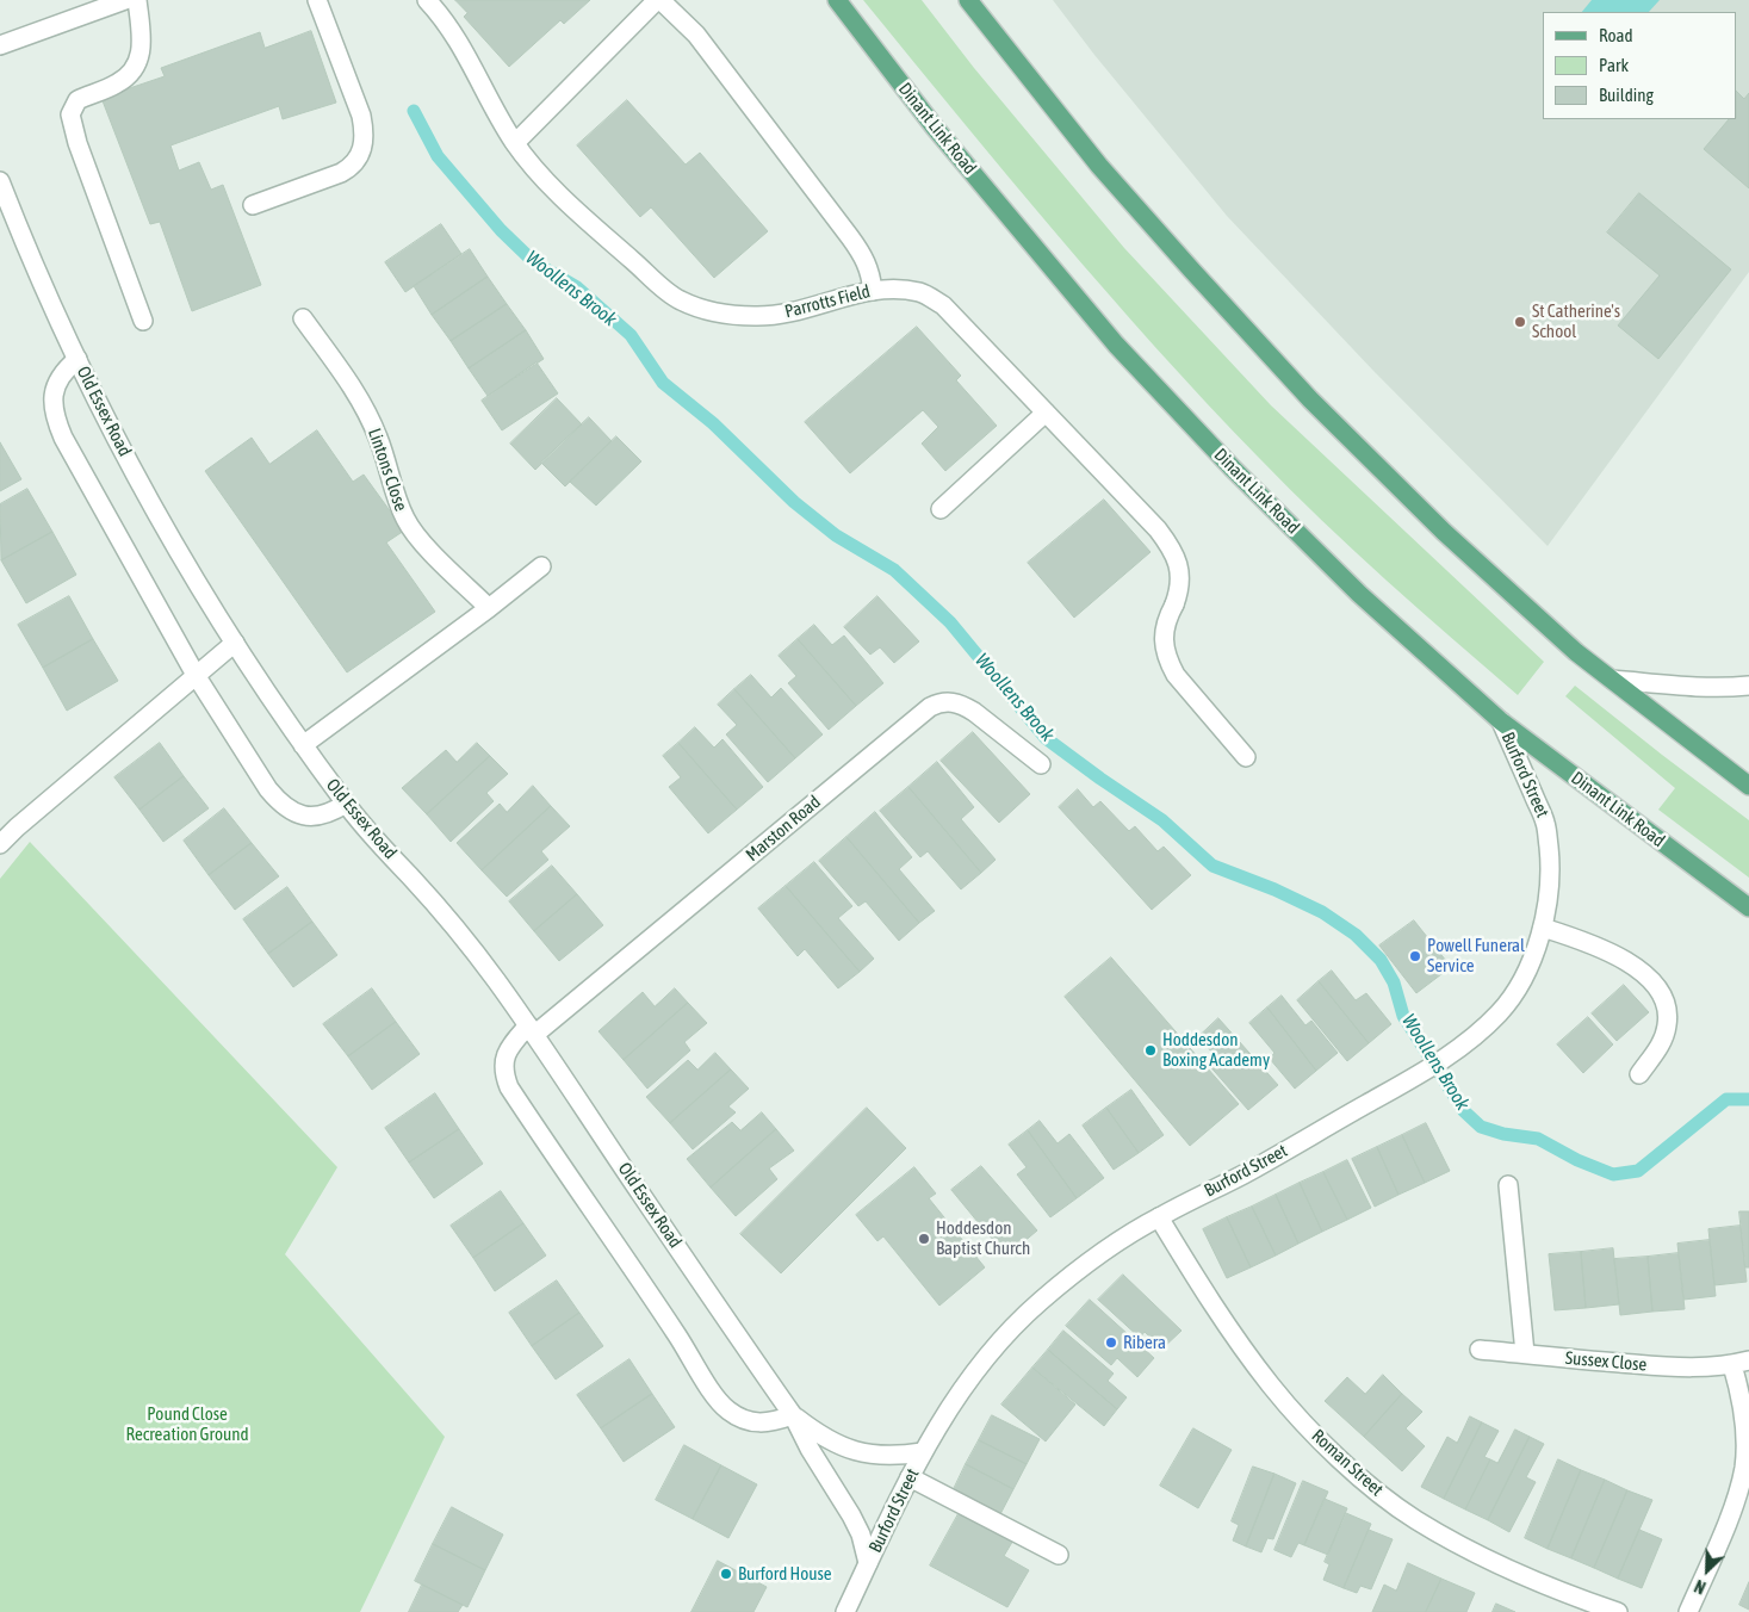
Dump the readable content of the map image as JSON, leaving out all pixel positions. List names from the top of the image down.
{
  "streets": {
    "main road": ["Dinant Link Road"],
    "street": [
      "Parrotts Field",
      "Old Essex Road",
      "Lintons Close",
      "Burford Street",
      "Marston Road",
      "Sussex Close",
      "Roman Street"
    ]
  },
  "crossings": [
    ["Dinant Link Road", "Burford Street"],
    ["Old Essex Road", "Burford Street"],
    ["Old Essex Road", "Marston Road"],
    ["Burford Street", "Roman Street"]
  ],
  "water": ["Woollens Brook"],
  "parks": ["Pound Close Recreation Ground"],
  "places": [
    "St Catherine's School",
    "Powell Funeral Service",
    "Hoddesdon Boxing Academy",
    "Hoddesdon Baptist Church",
    "Ribera",
    "Burford House"
  ],
  "legend": ["Road", "Park", "Building"],
  "north": "bottom left"
}
